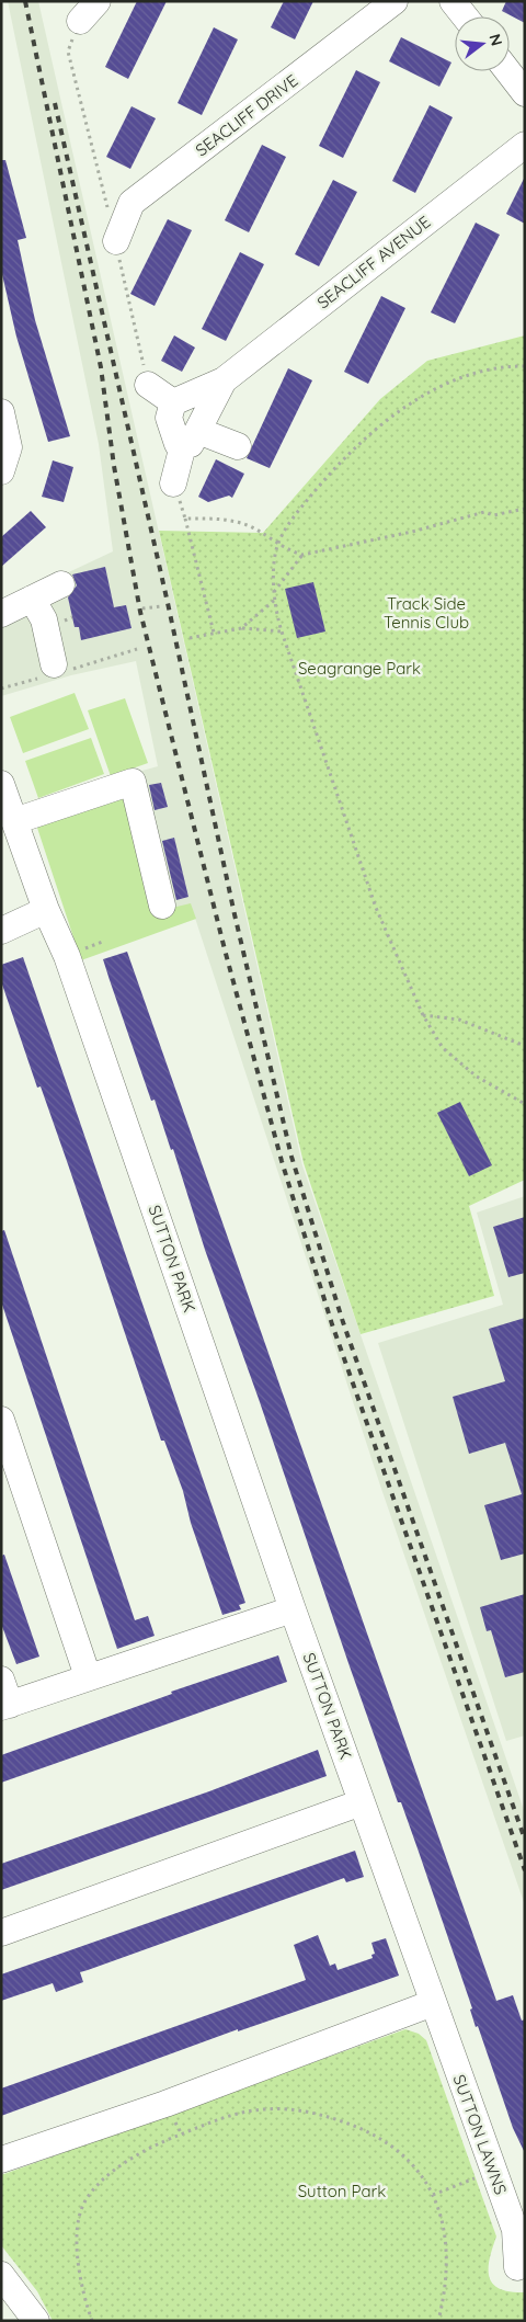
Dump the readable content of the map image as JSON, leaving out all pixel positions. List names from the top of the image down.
{
  "streets": {
    "street": [
      "SEACLIFF DRIVE",
      "SEACLIFF AVENUE",
      "SUTTON PARK",
      "SUTTON LAWNS"
    ]
  },
  "crossings": [
    ["SUTTON PARK", "SUTTON LAWNS"]
  ],
  "parks": ["Track Side Tennis Club", "Seagrange Park", "Sutton Park"],
  "north": "right"
}
